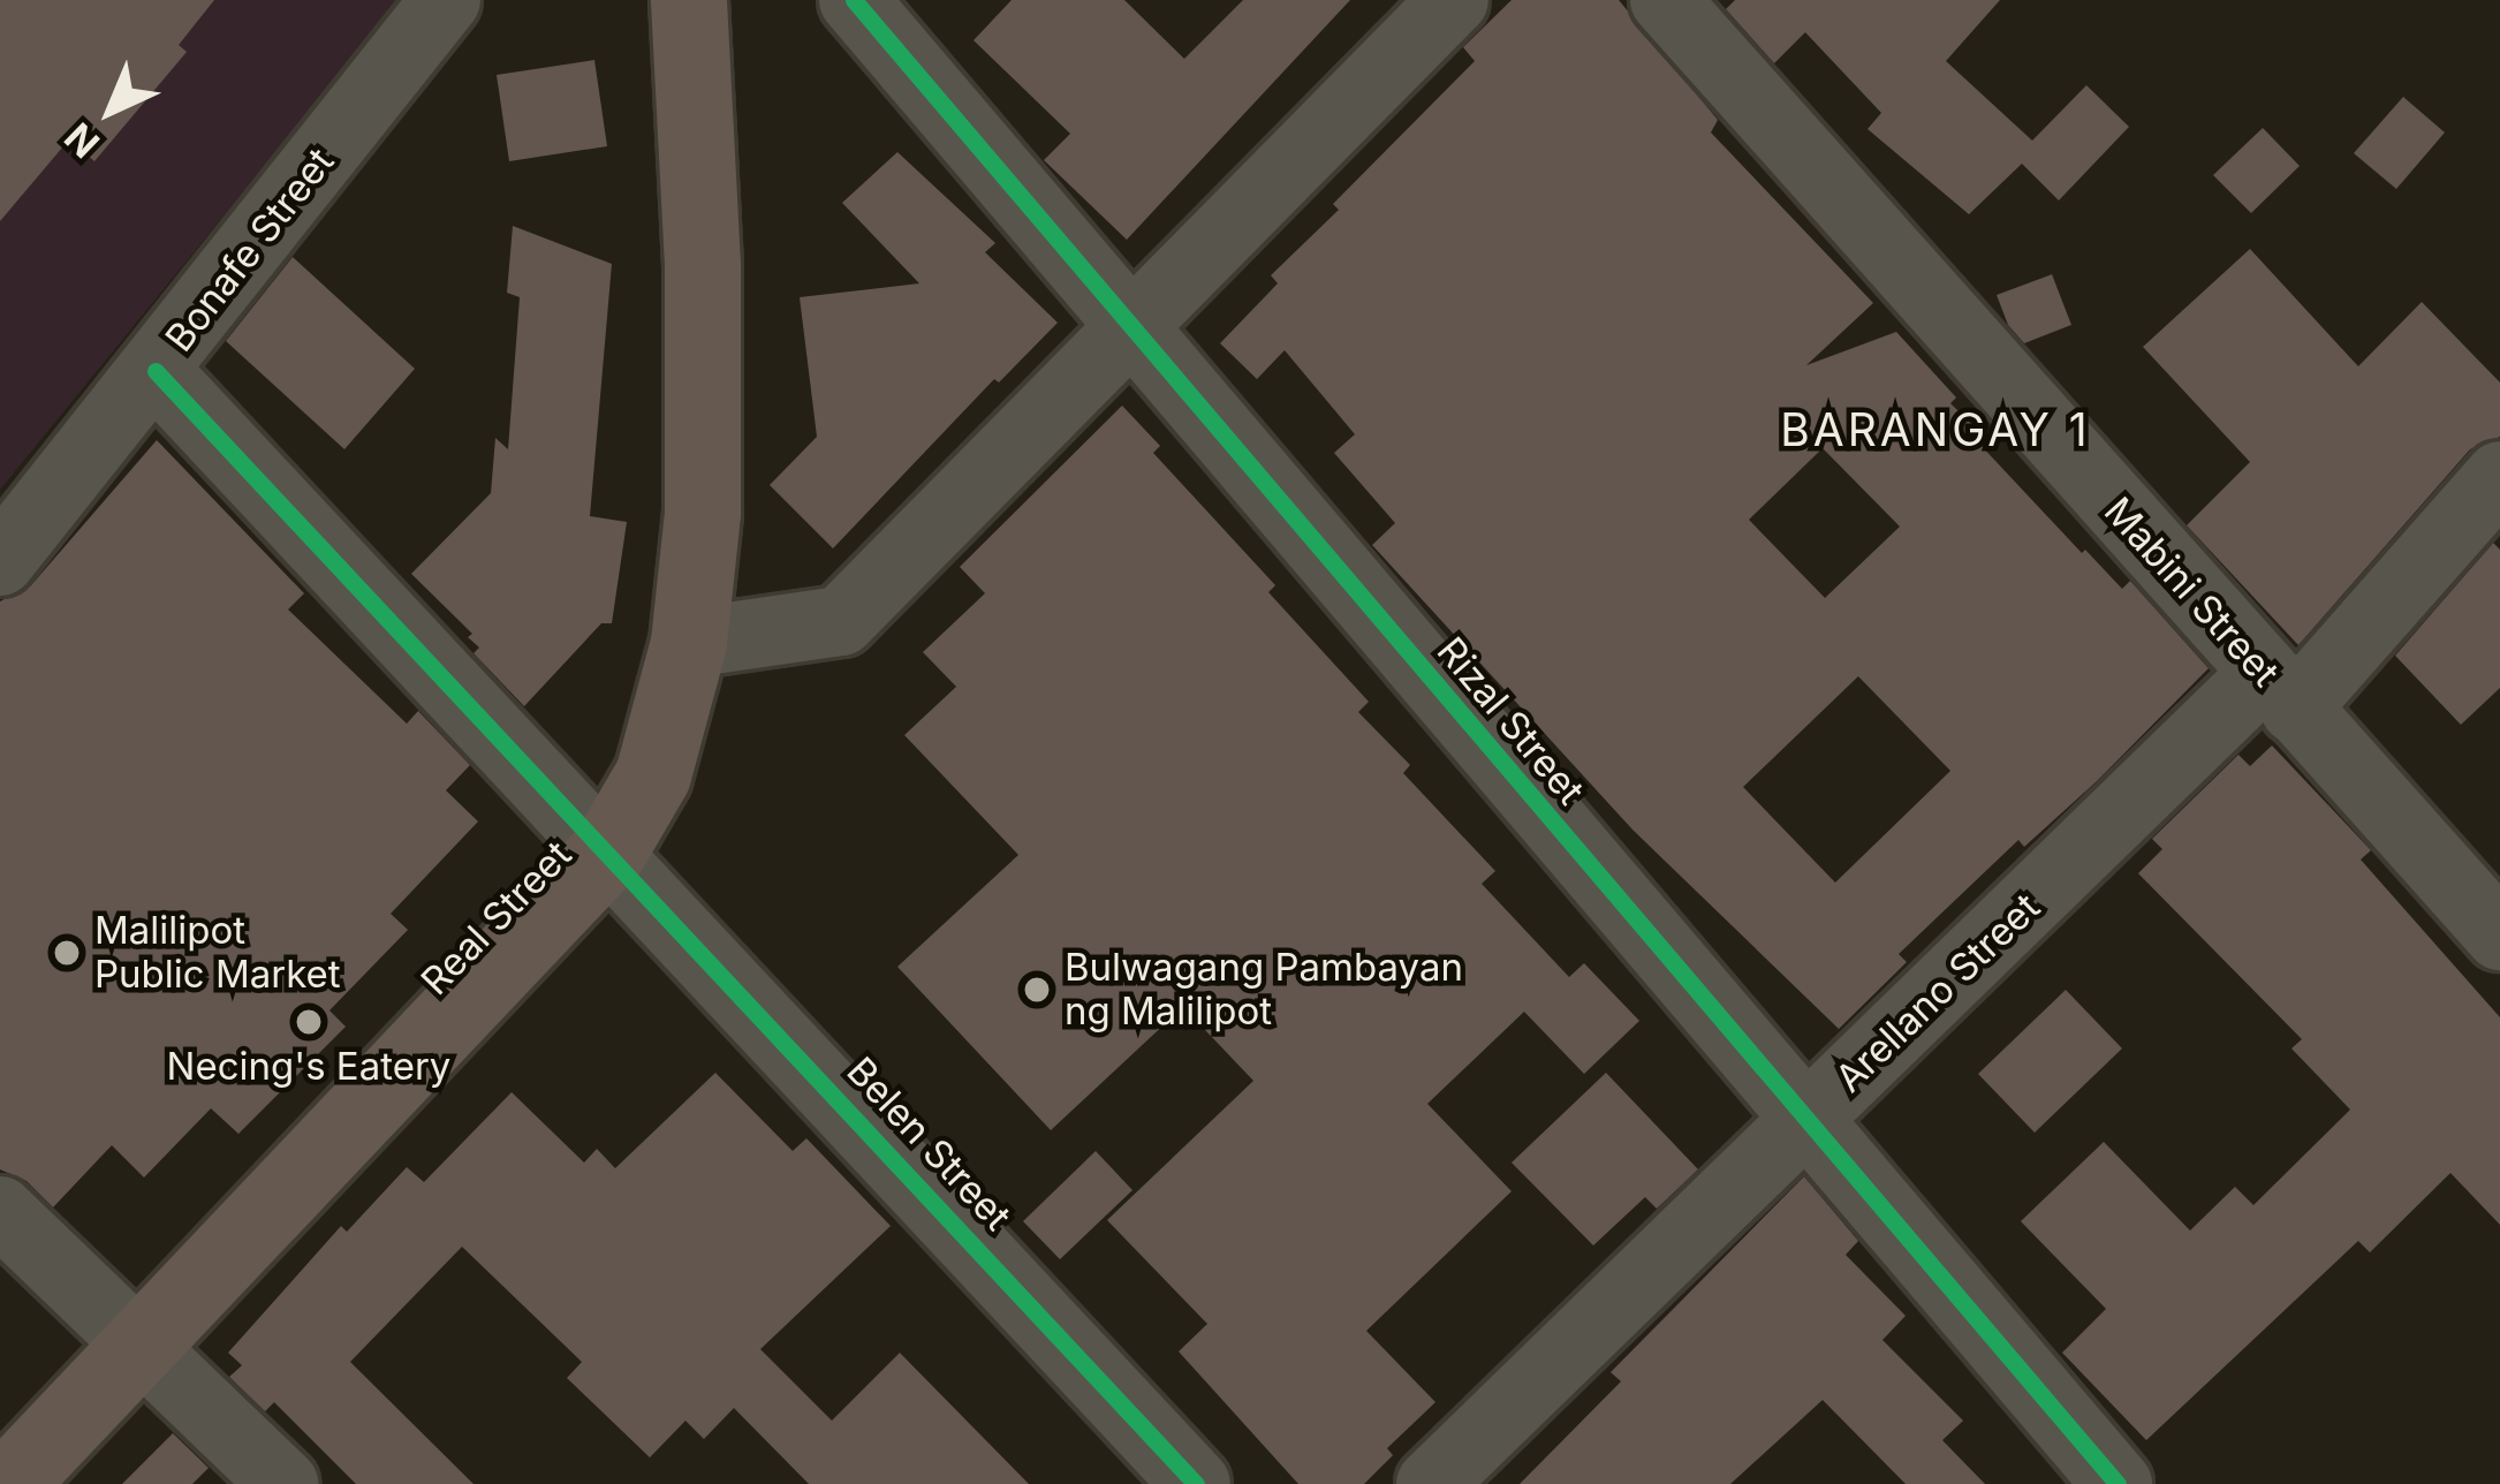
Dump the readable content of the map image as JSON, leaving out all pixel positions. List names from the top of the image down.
{
  "streets": {
    "main road": ["Real Street"],
    "street": [
      "Bonafe Street",
      "Mabini Street",
      "Rizal Street",
      "Arellano Street",
      "Belen Street"
    ]
  },
  "crossings": [
    ["Bonafe Street", "Belen Street"],
    ["Mabini Street", "Arellano Street"],
    ["Rizal Street", "Arellano Street"],
    ["Real Street", "Belen Street"]
  ],
  "districts": ["BARANGAY 1"],
  "places": ["Malilipot Public Market", "Bulwagang Pambayan ng Malilipot", "Necing's Eatery"],
  "north": "bottom left"
}
